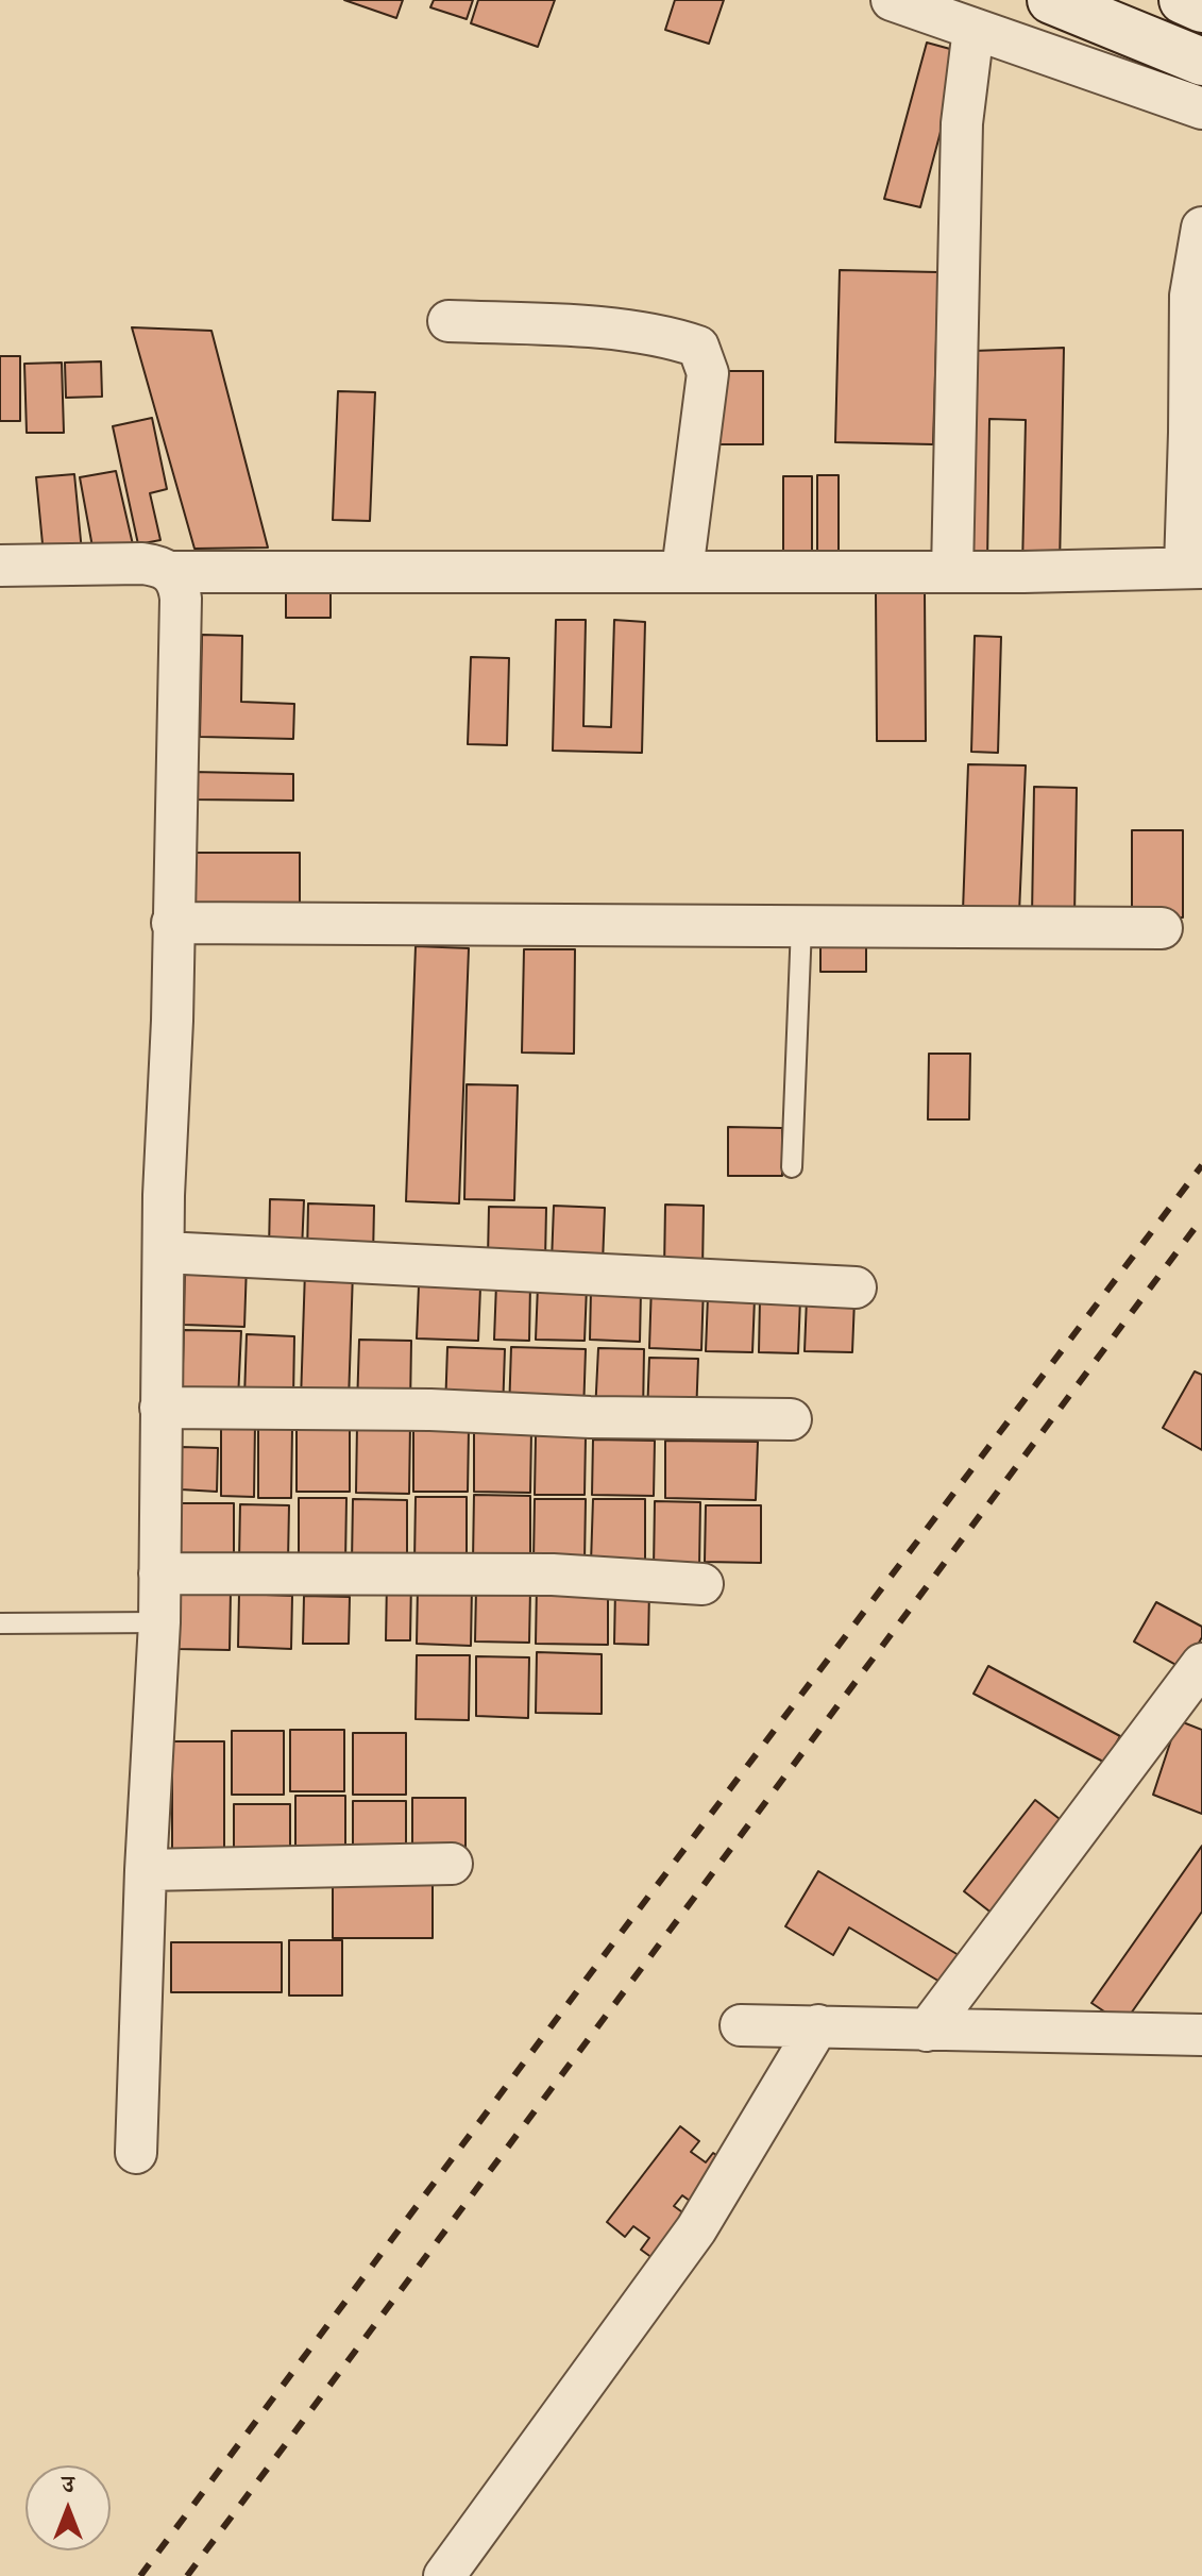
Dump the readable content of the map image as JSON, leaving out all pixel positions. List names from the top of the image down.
{
  "north": "top"
}
